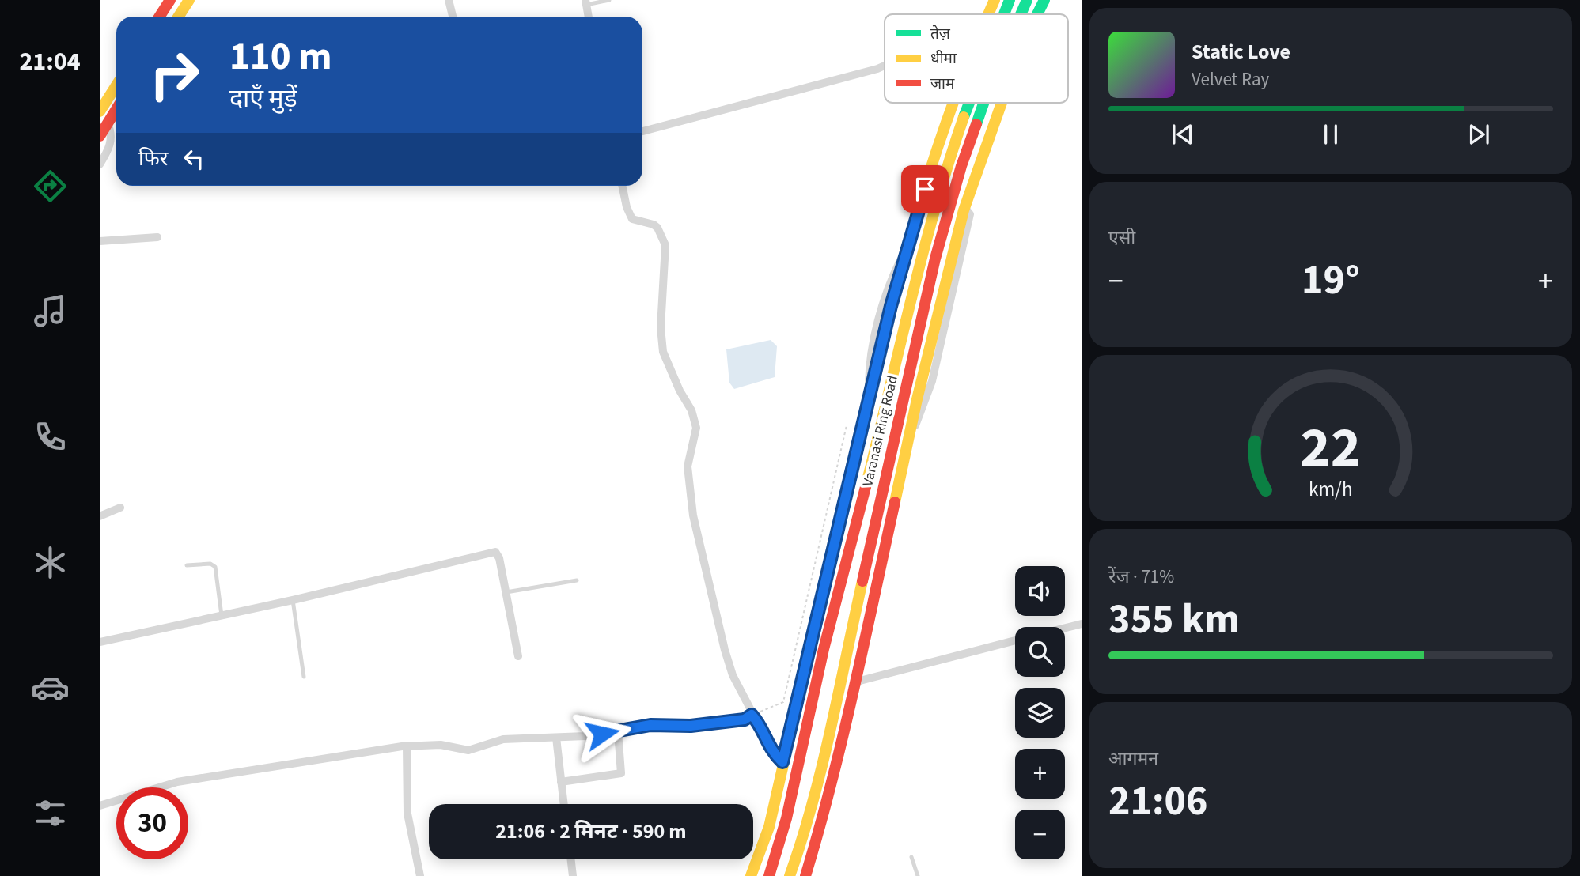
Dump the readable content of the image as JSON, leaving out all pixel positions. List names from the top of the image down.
{
  "streets": {
    "main road": ["Varanasi Ring Road"]
  },
  "legend": ["तेज़", "धीमा", "जाम"],
  "page": {
    "tabs": "21:04",
    "turn": ["110 m", "दाएँ मुड़ें"],
    "song": ["Static Love", "Velvet Ray"],
    "then": "फिर",
    "tile": [
      "एसी",
      ["रेंज · 71%", "355 km"],
      ["आगमन", "21:06"]
    ],
    "heat": ["−", "19°", "+"],
    "map_buttons": ["+", "−"],
    "limit": "30",
    "trip": "21:06 · 2 मिनट · 590 m",
    "gauge": ["22", "km/h"]
  }
}
